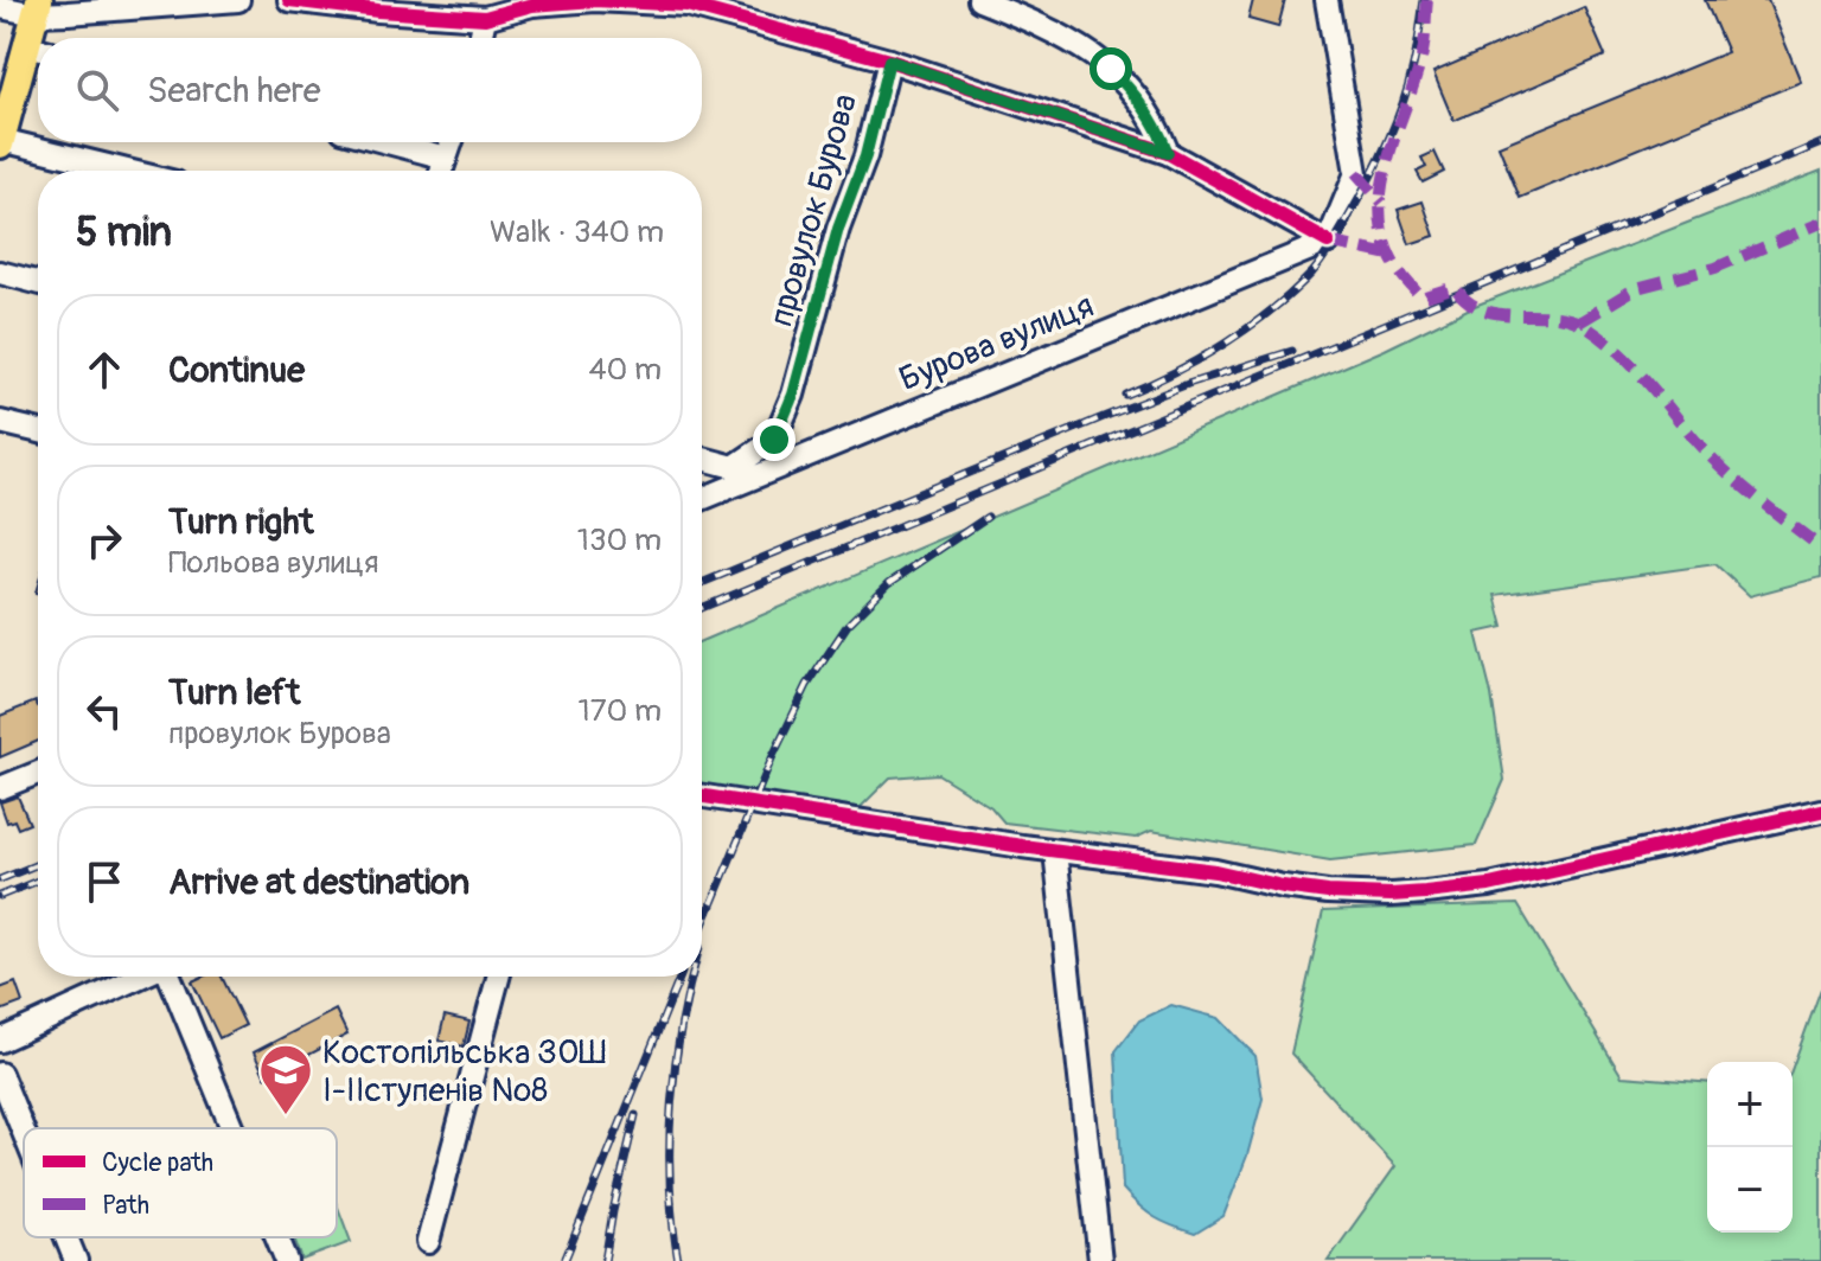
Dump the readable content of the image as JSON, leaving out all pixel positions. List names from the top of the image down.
{
  "streets": {
    "street": ["провулок Бурова", "Бурова вулиця"]
  },
  "places": {
    "school or university": ["Костопільська ЗОШ І-ІІступенів №8"]
  },
  "legend": ["Cycle path", "Path"],
  "page": {
    "search": "Search here",
    "heading": ["5 min", "Walk · 340 m"],
    "list": [
      ["Continue", "40 m"],
      ["Turn right", "Польова вулиця", "130 m"],
      ["Turn left", "провулок Бурова", "170 m"],
      "Arrive at destination"
    ],
    "map_buttons": ["+", "−"]
  }
}
